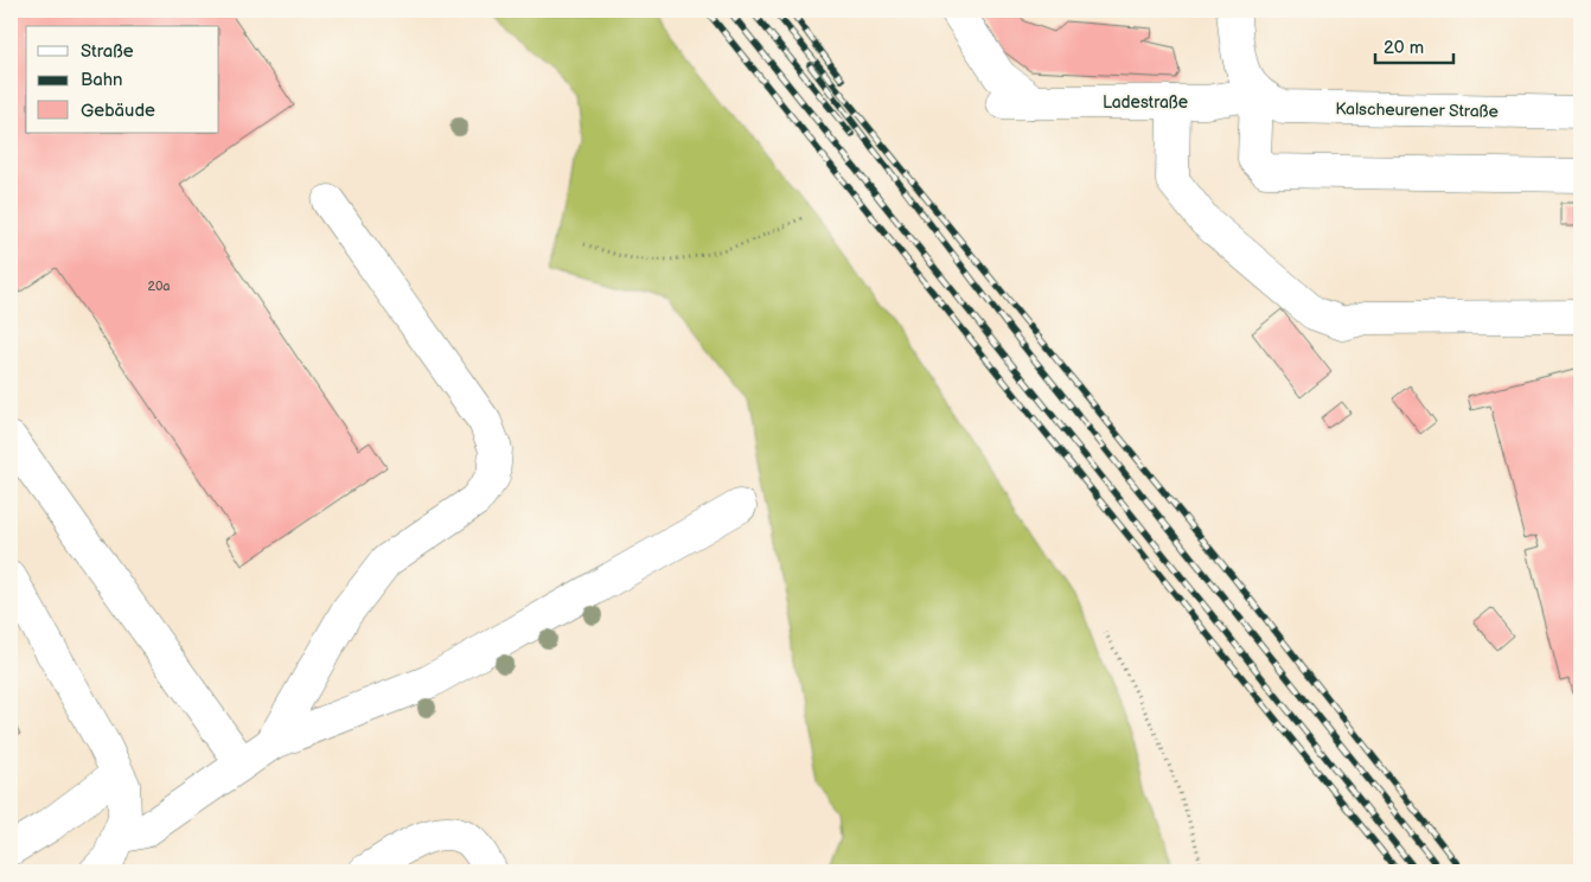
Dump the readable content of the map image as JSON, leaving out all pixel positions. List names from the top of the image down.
{
  "streets": {
    "street": ["Ladestraße", "Kalscheurener Straße"]
  },
  "crossings": [
    ["Ladestraße", "Kalscheurener Straße"]
  ],
  "house_numbers": ["20a"],
  "legend": ["Straße", "Bahn", "Gebäude"],
  "scale_bar": "20 m"
}
